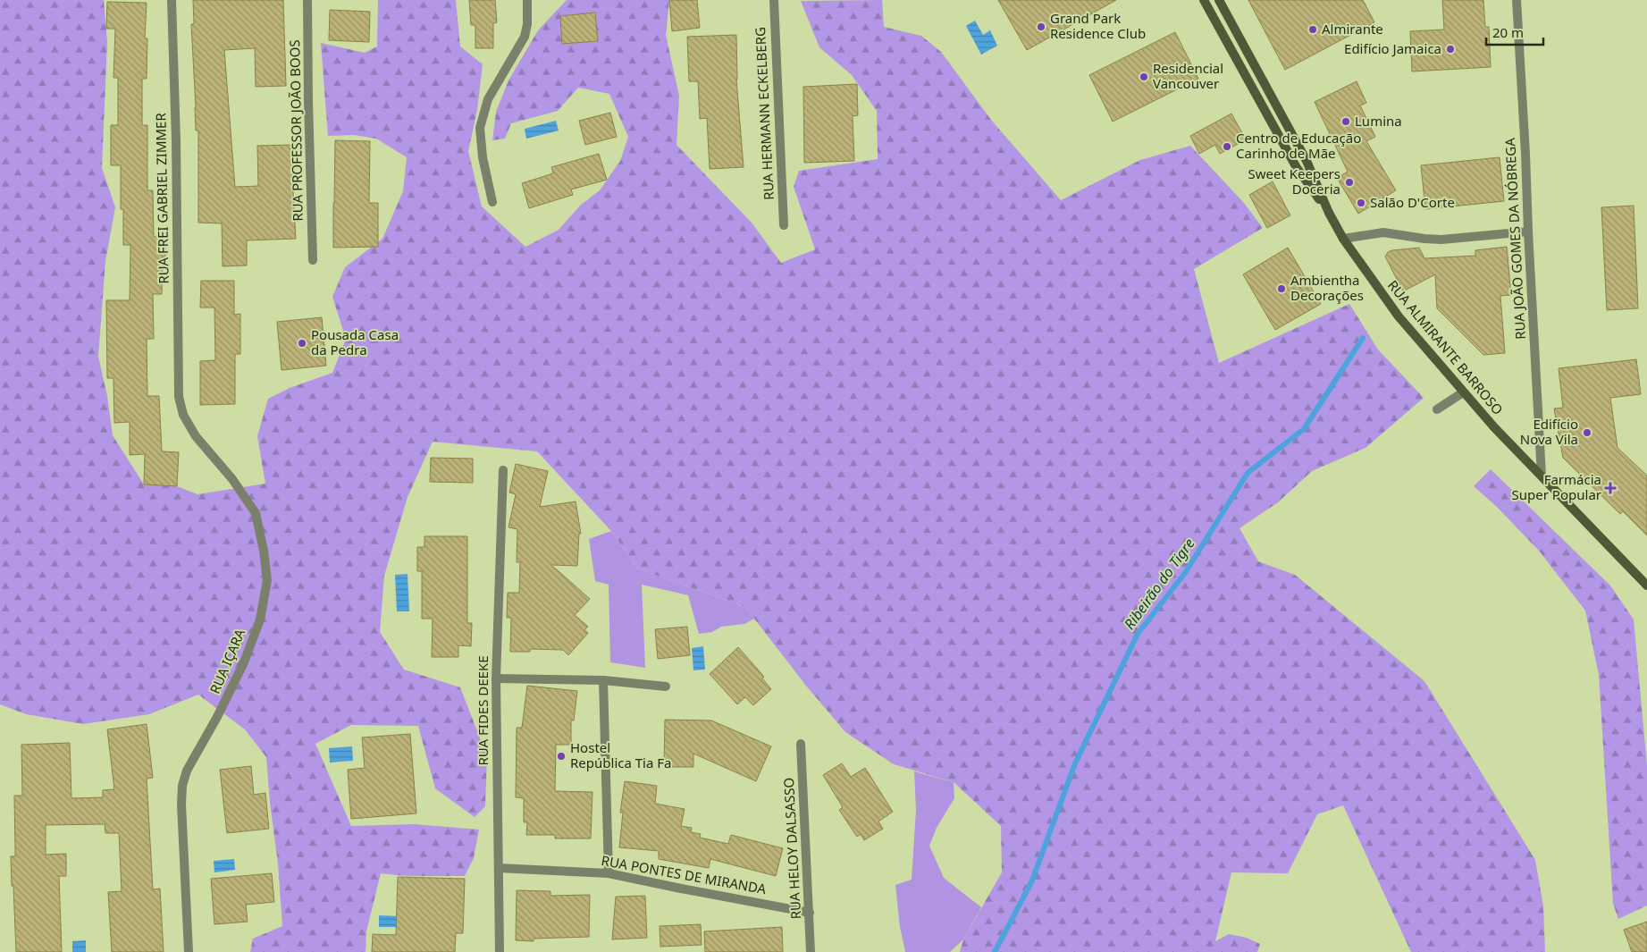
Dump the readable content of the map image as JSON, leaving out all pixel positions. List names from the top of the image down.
{
  "streets": {
    "main road": ["RUA ALMIRANTE BARROSO"],
    "street": [
      "RUA HERMANN ECKELBERG",
      "RUA PROFESSOR JOÃO BOOS",
      "RUA FREI GABRIEL ZIMMER",
      "RUA JOÃO GOMES DA NÓBREGA",
      "RUA IÇARA",
      "RUA FIDES DEEKE",
      "RUA HELOY DALSASSO",
      "RUA PONTES DE MIRANDA"
    ]
  },
  "crossings": [
    ["RUA FREI GABRIEL ZIMMER", "RUA IÇARA"],
    ["RUA JOÃO GOMES DA NÓBREGA", "RUA ALMIRANTE BARROSO"],
    ["RUA FIDES DEEKE", "RUA PONTES DE MIRANDA"],
    ["RUA HELOY DALSASSO", "RUA PONTES DE MIRANDA"]
  ],
  "water": ["Ribeirão do Tigre"],
  "places": {
    "other": [
      "Grand Park Residence Club",
      "Almirante",
      "Edifício Jamaica",
      "Residencial Vancouver",
      "Lumina",
      "Centro de Educação Carinho de Mãe",
      "Sweet Keepers Doceria",
      "Salão D'Corte",
      "Ambientha Decorações",
      "Pousada Casa da Pedra",
      "Edifício Nova Vila",
      "Hostel República Tia Fa"
    ],
    "health": ["Farmácia Super Popular"]
  },
  "scale_bar": "20 m"
}
